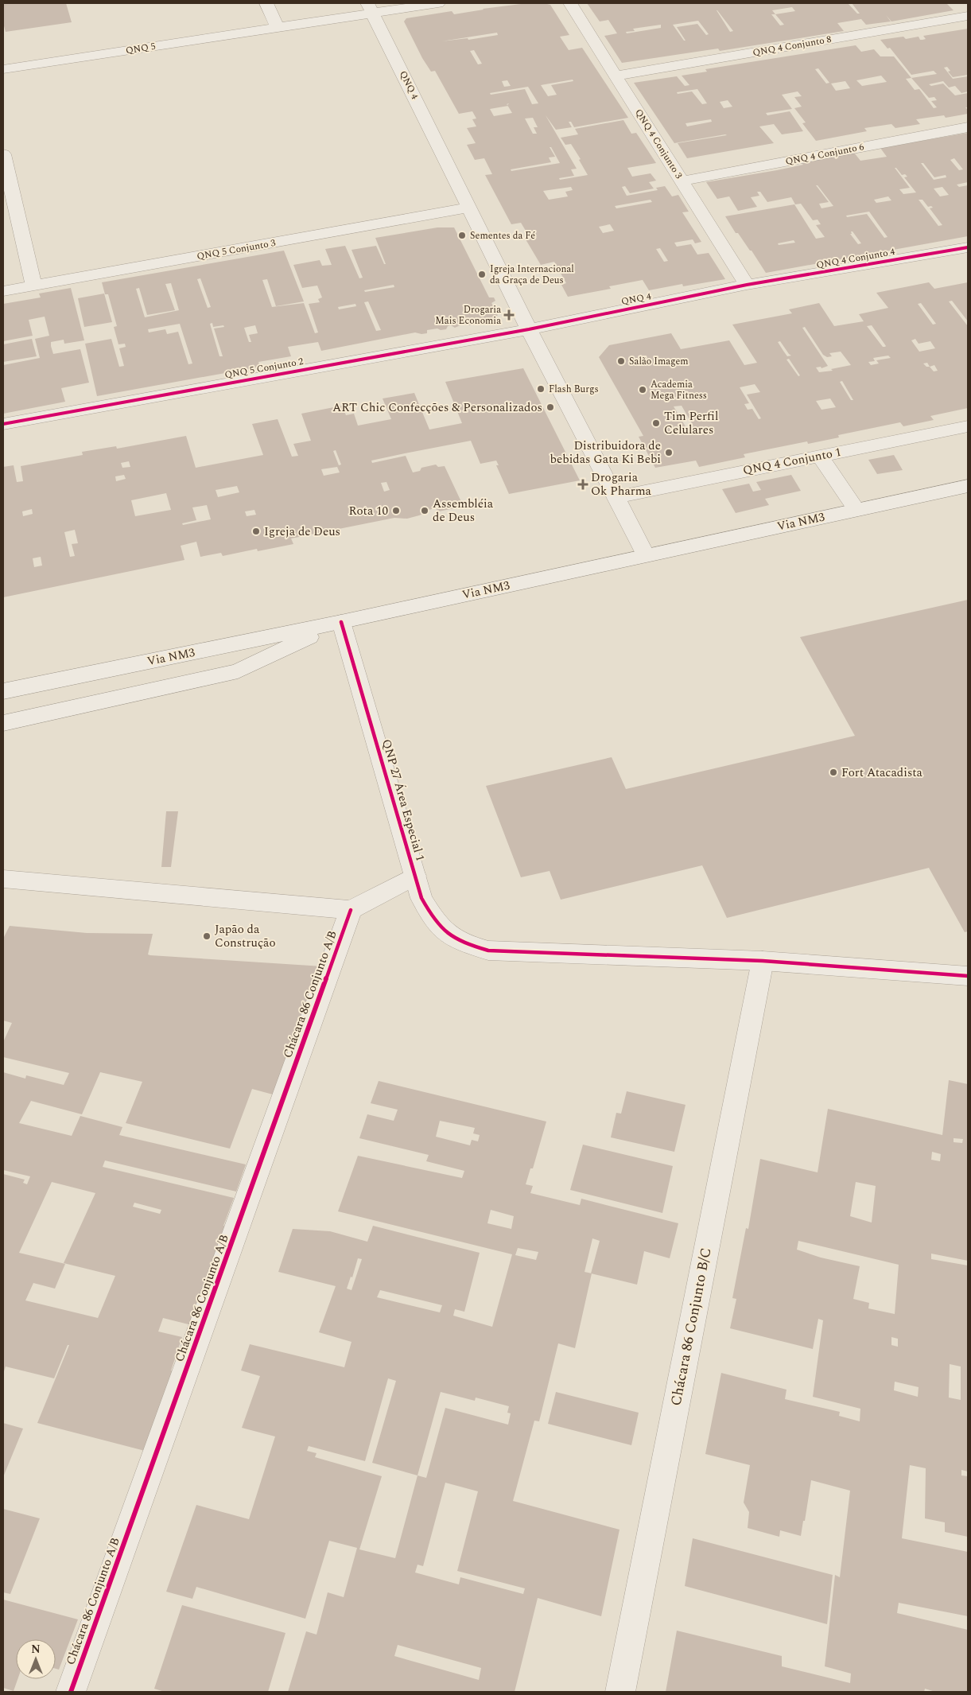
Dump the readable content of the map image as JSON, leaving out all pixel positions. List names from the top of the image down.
{
  "streets": {
    "street": [
      "QNQ 4 Conjunto 8",
      "QNQ 5",
      "QNQ 4",
      "QNQ 4 Conjunto 3",
      "QNQ 4 Conjunto 6",
      "QNQ 5 Conjunto 3",
      "QNQ 4 Conjunto 4",
      "QNQ 5 Conjunto 2",
      "QNQ 4 Conjunto 1",
      "Via NM3",
      "QNP 27 Área Especial 1",
      "Chácara 86 Conjunto A/B",
      "Chácara 86 Conjunto B/C"
    ]
  },
  "crossings": [
    ["QNQ 4 Conjunto 8", "QNQ 4 Conjunto 3"],
    ["QNQ 5", "QNQ 4"],
    ["QNQ 4", "QNQ 4 Conjunto 3"],
    ["QNQ 4", "QNQ 5 Conjunto 3"],
    ["QNQ 4", "QNQ 4 Conjunto 4"],
    ["QNQ 4", "QNQ 5 Conjunto 2"],
    ["QNQ 4", "QNQ 4 Conjunto 1"],
    ["QNQ 4", "Via NM3"],
    ["QNQ 4 Conjunto 3", "QNQ 4 Conjunto 6"],
    ["QNQ 4 Conjunto 3", "QNQ 4 Conjunto 4"],
    ["Via NM3", "QNP 27 Área Especial 1"],
    ["QNP 27 Área Especial 1", "Chácara 86 Conjunto B/C"]
  ],
  "places": {
    "other": [
      "Sementes da Fé",
      "Igreja Internacional da Graça de Deus",
      "Salão Imagem",
      "Flash Burgs",
      "Academia Mega Fitness",
      "ART Chic Confecções & Personalizados",
      "Tim Perfil Celulares",
      "Distribuidora de bebidas Gata Ki Bebi",
      "Rota 10",
      "Assembléia de Deus",
      "Igreja de Deus",
      "Fort Atacadista",
      "Japão da Construção"
    ],
    "health": ["Drogaria Mais Economia", "Drogaria Ok Pharma"]
  },
  "north": "top"
}
